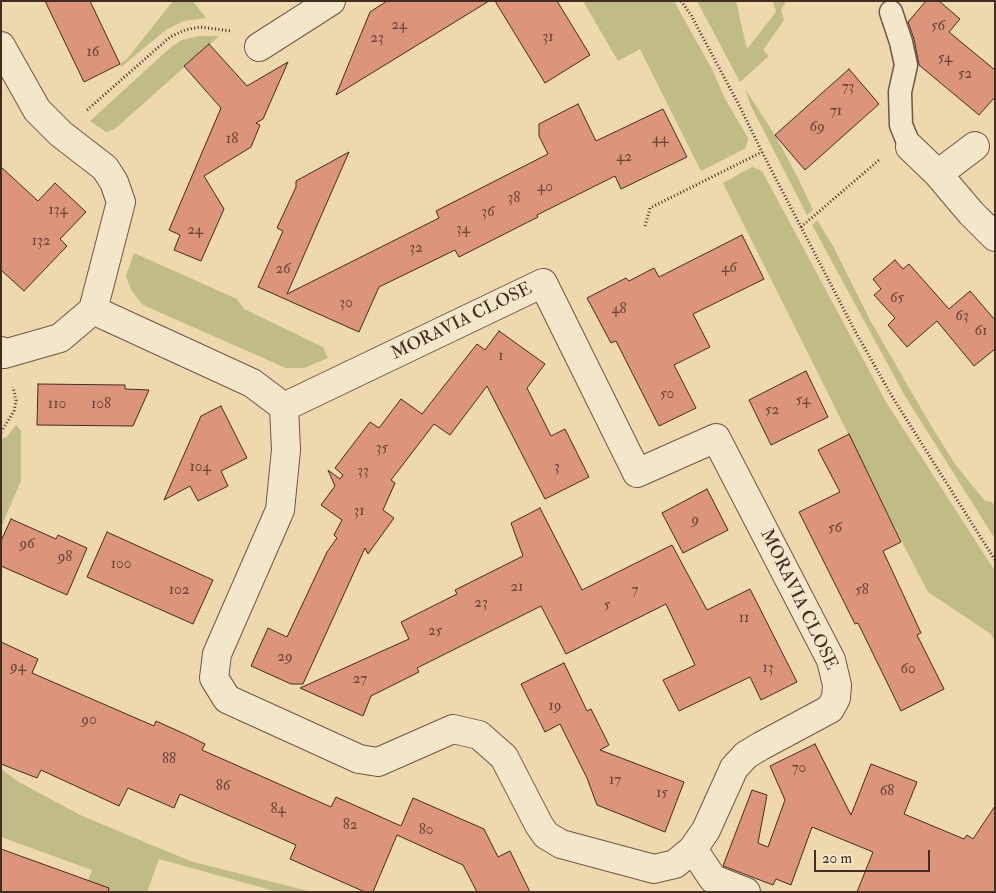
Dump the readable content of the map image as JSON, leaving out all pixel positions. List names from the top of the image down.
{
  "streets": {
    "street": ["MORAVIA CLOSE"]
  },
  "house_numbers": [
    "24",
    "56",
    "31",
    "23",
    "16",
    "54",
    "52",
    "73",
    "71",
    "69",
    "18",
    "44",
    "42",
    "40",
    "38",
    "134",
    "36",
    "34",
    "24",
    "132",
    "32",
    "46",
    "26",
    "65",
    "30",
    "48",
    "63",
    "61",
    "1",
    "50",
    "54",
    "110",
    "108",
    "52",
    "35",
    "104",
    "3",
    "33",
    "31",
    "9",
    "56",
    "96",
    "98",
    "100",
    "21",
    "102",
    "7",
    "58",
    "23",
    "5",
    "11",
    "25",
    "29",
    "94",
    "13",
    "60",
    "27",
    "19",
    "90",
    "88",
    "70",
    "17",
    "86",
    "68",
    "15",
    "84",
    "82",
    "80"
  ],
  "scale_bar": "20 m"
}
